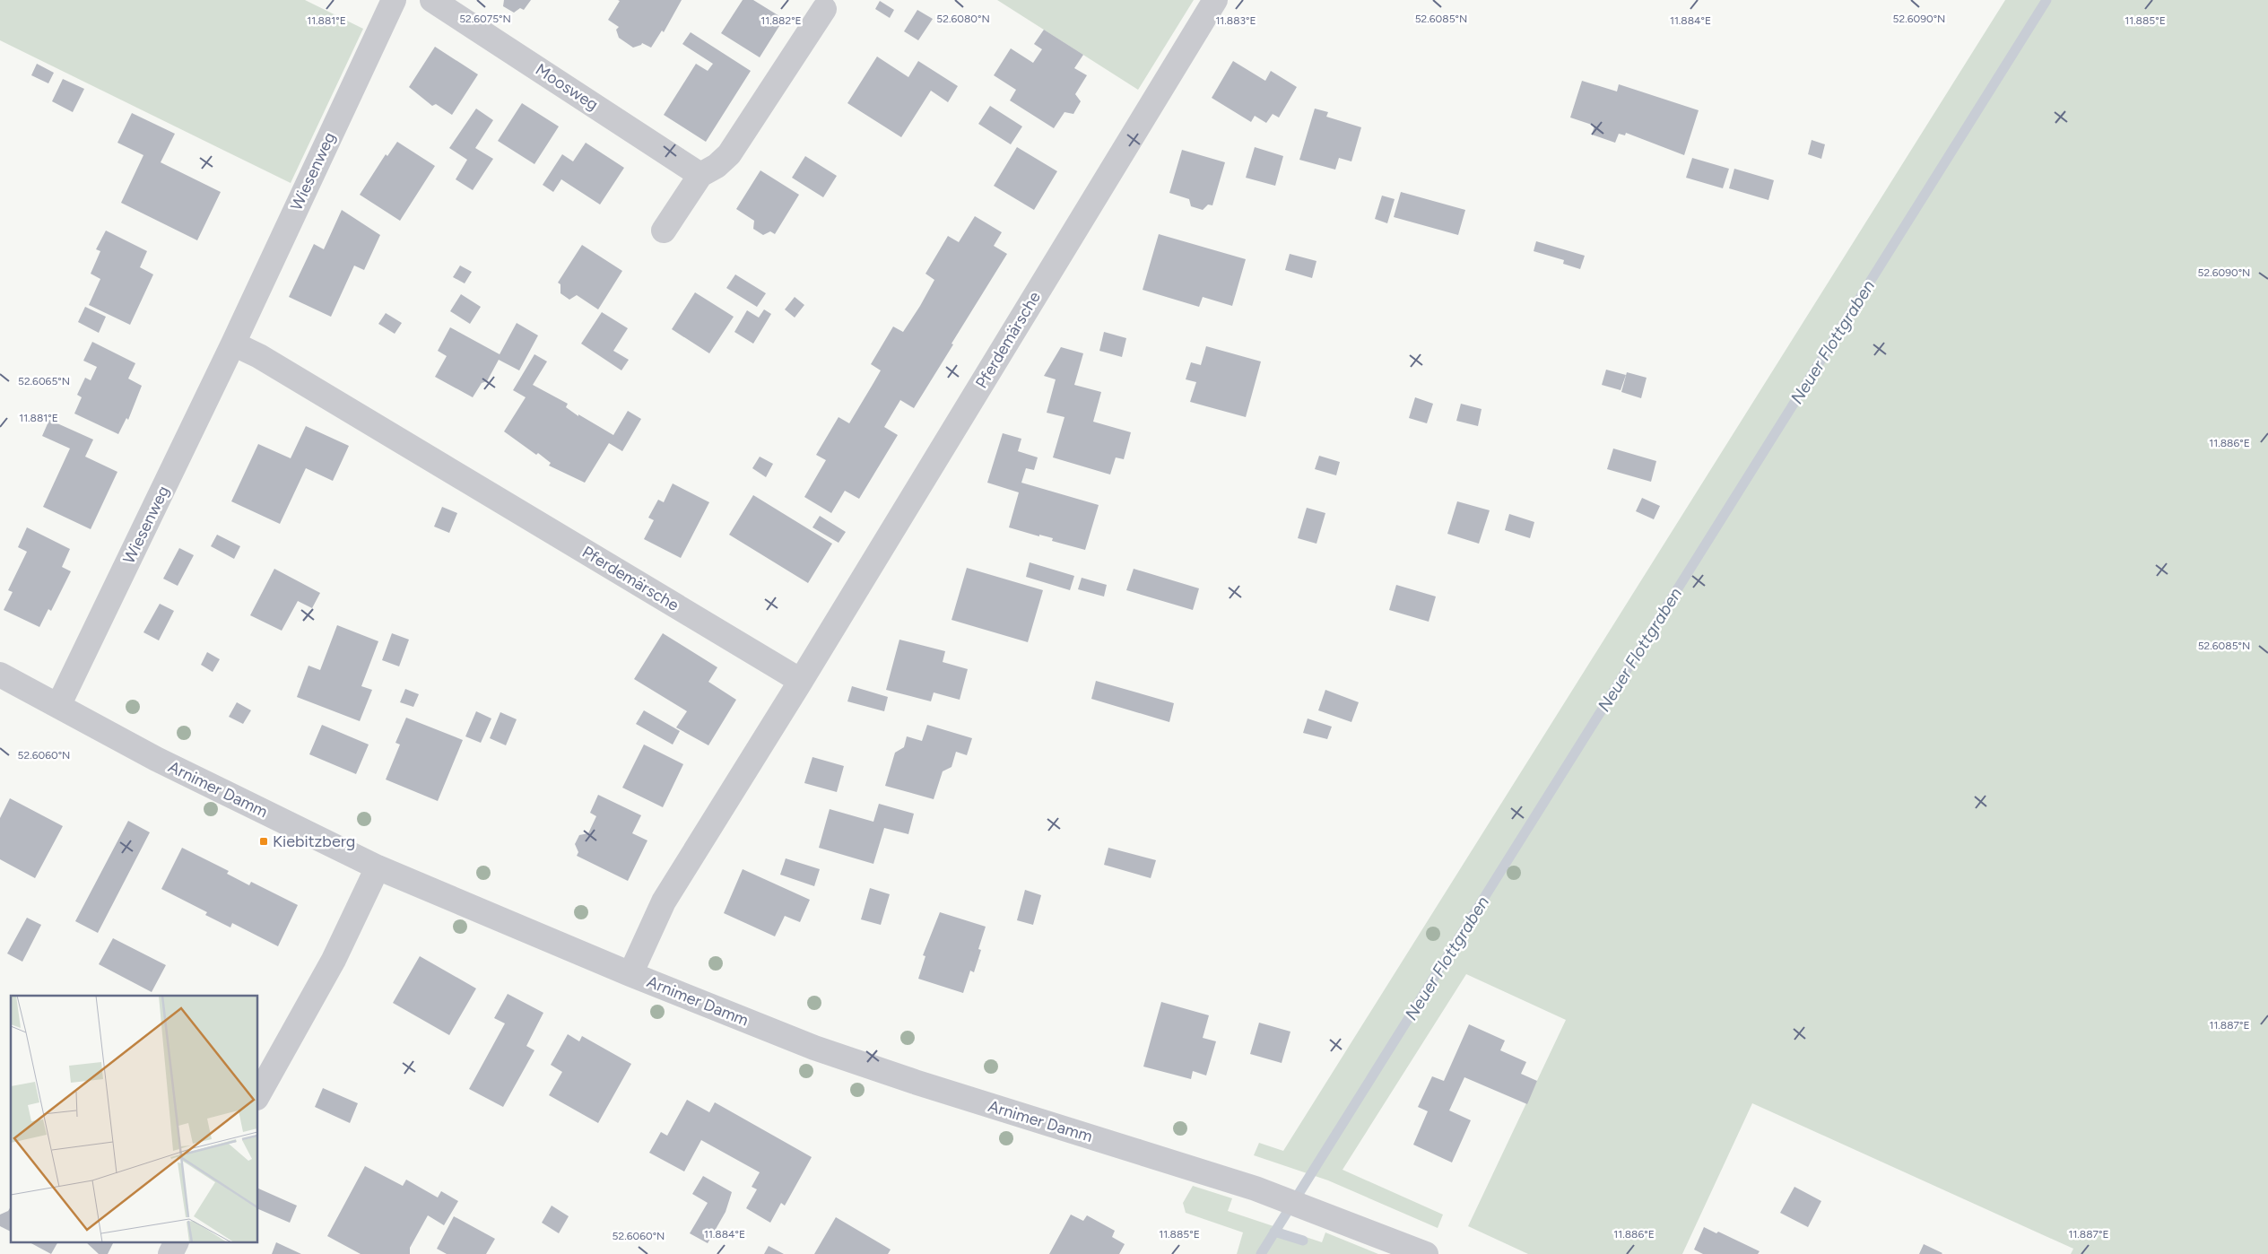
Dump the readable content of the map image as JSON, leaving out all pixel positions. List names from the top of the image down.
{
  "streets": {
    "street": [
      "Moosweg",
      "Wiesenweg",
      "Pferdemärsche",
      "Arnimer Damm"
    ]
  },
  "crossings": [
    ["Wiesenweg", "Pferdemärsche"],
    ["Wiesenweg", "Arnimer Damm"],
    ["Pferdemärsche", "Arnimer Damm"]
  ],
  "water": ["Neuer Flottgraben"],
  "places": {
    "transit": ["Kiebitzberg"]
  },
  "coordinates": [
    "52.6075°N",
    "52.6080°N",
    "52.6085°N",
    "52.6090°N",
    "11.881°E",
    "11.882°E",
    "11.884°E",
    "11.885°E",
    "11.883°E",
    "52.6065°N",
    "11.886°E",
    "52.6060°N",
    "11.887°E"
  ]
}
